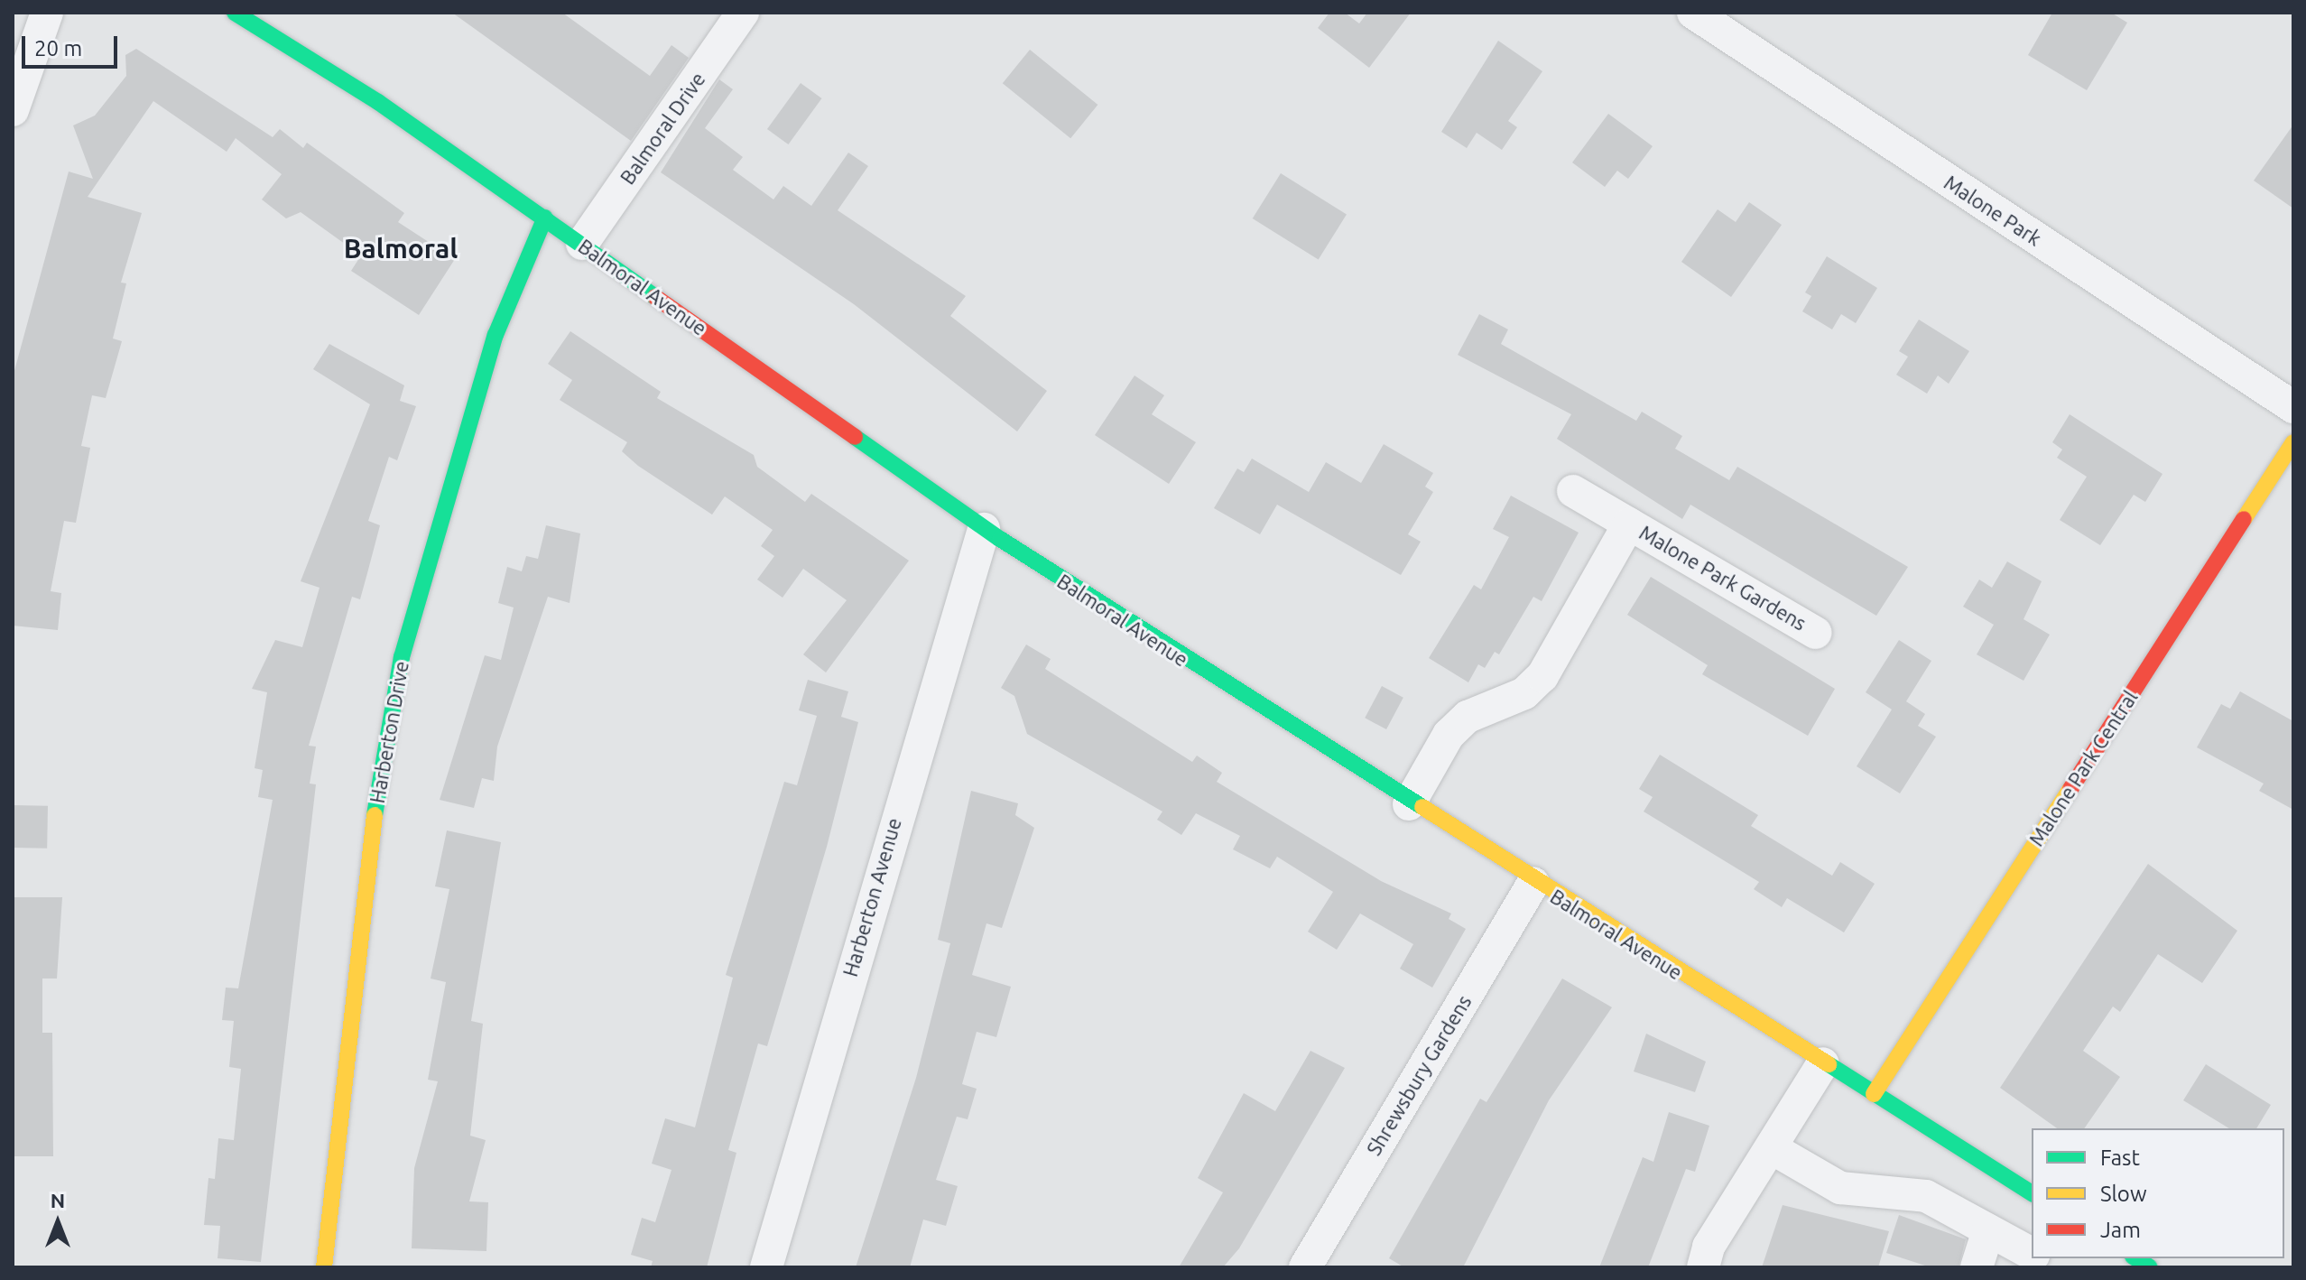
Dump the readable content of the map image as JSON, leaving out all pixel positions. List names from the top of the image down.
{
  "streets": {
    "main road": ["Balmoral Avenue", "Harberton Drive", "Malone Park Central"],
    "street": [
      "Balmoral Drive",
      "Malone Park",
      "Malone Park Gardens",
      "Harberton Avenue",
      "Shrewsbury Gardens"
    ]
  },
  "crossings": [
    ["Balmoral Drive", "Balmoral Avenue"],
    ["Balmoral Avenue", "Malone Park Gardens"],
    ["Balmoral Avenue", "Harberton Drive"],
    ["Balmoral Avenue", "Malone Park Central"],
    ["Balmoral Avenue", "Harberton Avenue"],
    ["Balmoral Avenue", "Shrewsbury Gardens"]
  ],
  "districts": ["Balmoral"],
  "legend": ["Fast", "Slow", "Jam"],
  "scale_bar": "20 m",
  "north": "top"
}
